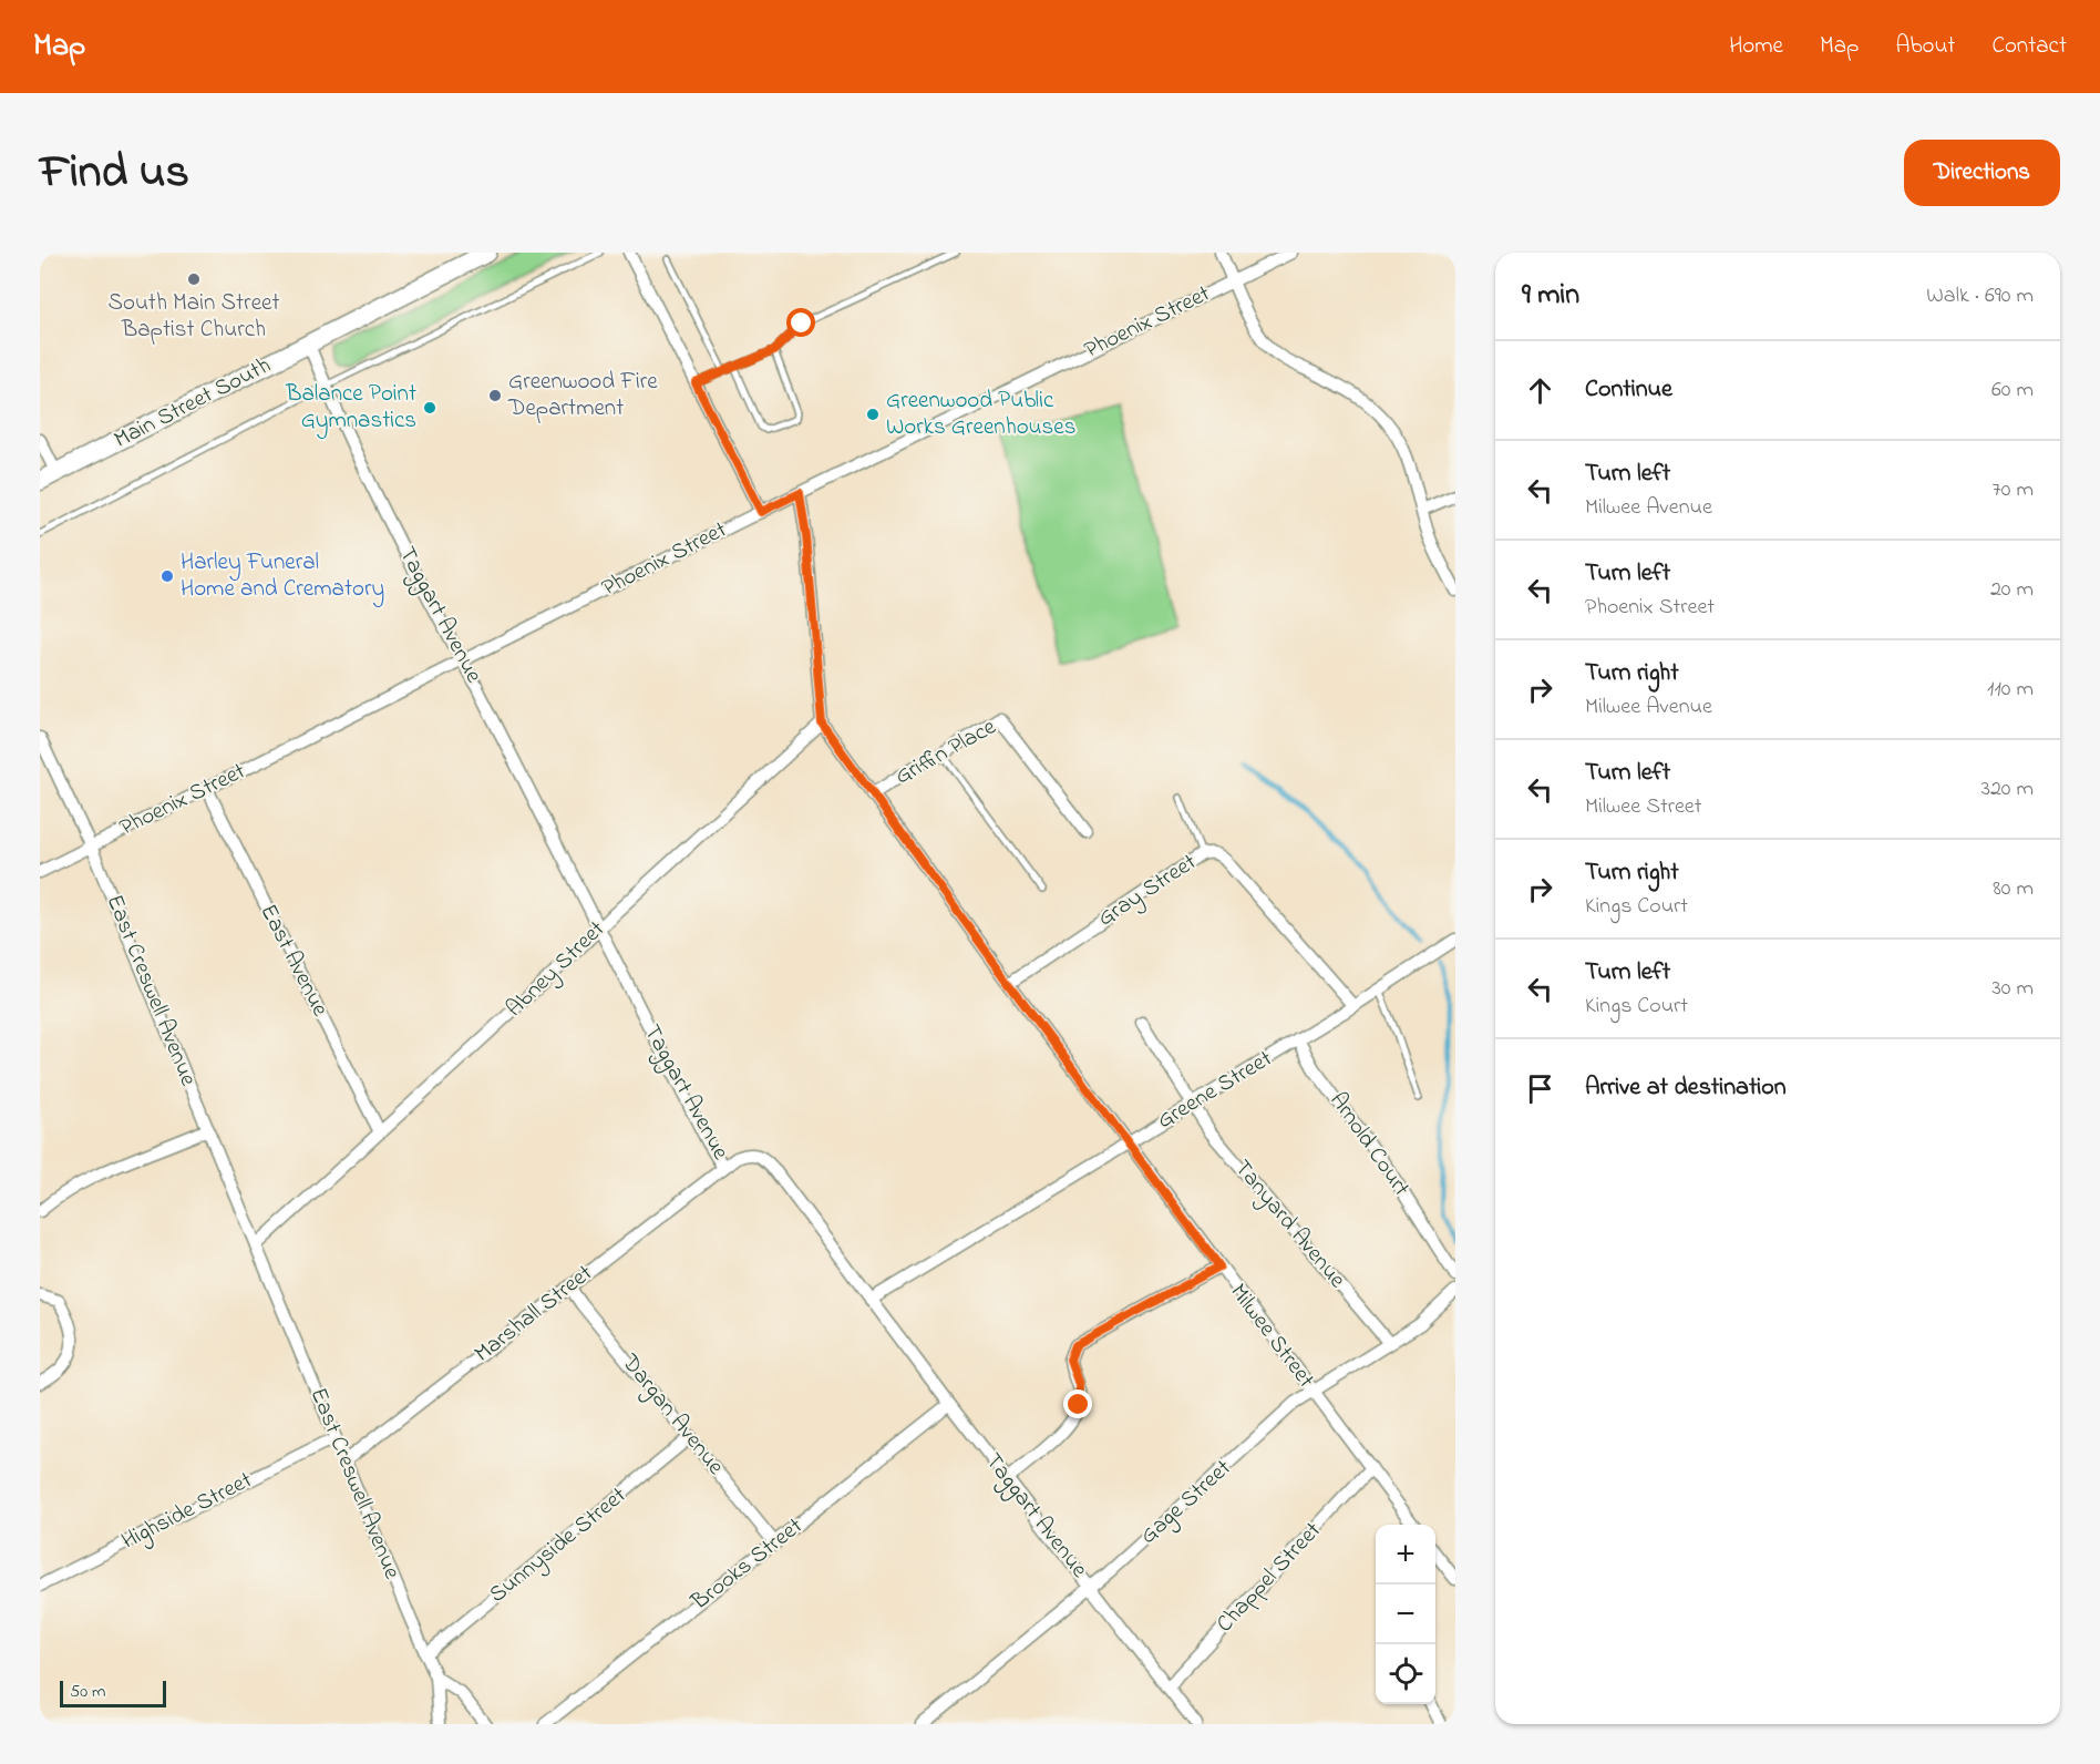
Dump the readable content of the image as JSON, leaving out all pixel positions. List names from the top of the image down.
{
  "streets": {
    "main road": ["Main Street South"],
    "street": [
      "Phoenix Street",
      "Taggart Avenue",
      "Griffin Place",
      "Gray Street",
      "East Avenue",
      "Abney Street",
      "East Creswell Avenue",
      "Greene Street",
      "Arnold Court",
      "Tanyard Avenue",
      "Marshall Street",
      "Milwee Street",
      "Dargan Avenue",
      "Gage Street",
      "Highside Street",
      "Sunnyside Street",
      "Brooks Street",
      "Chappel Street"
    ]
  },
  "crossings": [
    ["Phoenix Street", "Taggart Avenue"],
    ["Phoenix Street", "East Avenue"],
    ["Phoenix Street", "East Creswell Avenue"],
    ["Main Street South", "Taggart Avenue"],
    ["Taggart Avenue", "Abney Street"],
    ["Taggart Avenue", "Greene Street"],
    ["Taggart Avenue", "Marshall Street"],
    ["Taggart Avenue", "Gage Street"],
    ["Taggart Avenue", "Brooks Street"],
    ["Taggart Avenue", "Chappel Street"],
    ["Griffin Place", "Milwee Street"],
    ["Gray Street", "Greene Street"],
    ["Gray Street", "Milwee Street"],
    ["East Avenue", "Abney Street"],
    ["Abney Street", "East Creswell Avenue"],
    ["Abney Street", "Milwee Street"],
    ["East Creswell Avenue", "Marshall Street"],
    ["East Creswell Avenue", "Highside Street"],
    ["East Creswell Avenue", "Sunnyside Street"],
    ["Greene Street", "Arnold Court"],
    ["Greene Street", "Tanyard Avenue"],
    ["Greene Street", "Milwee Street"],
    ["Tanyard Avenue", "Gage Street"],
    ["Marshall Street", "Dargan Avenue"],
    ["Milwee Street", "Gage Street"],
    ["Milwee Street", "Chappel Street"],
    ["Dargan Avenue", "Sunnyside Street"],
    ["Dargan Avenue", "Brooks Street"]
  ],
  "places": [
    "South Main Street Baptist Church",
    "Greenwood Fire Department",
    "Balance Point Gymnastics",
    "Greenwood Public Works Greenhouses",
    "Harley Funeral Home and Crematory"
  ],
  "scale_bar": "50 m",
  "page": {
    "header": "Map",
    "nav": [
      "Home",
      "Map",
      "About",
      "Contact"
    ],
    "title": "Find us",
    "buttons": "Directions",
    "heading": ["9 min", "Walk · 690 m"],
    "list": [
      ["Continue", "60 m"],
      ["Turn left", "Milwee Avenue", "70 m"],
      ["Turn left", "Phoenix Street", "20 m"],
      ["Turn right", "Milwee Avenue", "110 m"],
      ["Turn left", "Milwee Street", "320 m"],
      ["Turn right", "Kings Court", "80 m"],
      ["Turn left", "Kings Court", "30 m"],
      "Arrive at destination"
    ],
    "map_buttons": ["+", "−"],
    "scale": "50 m"
  }
}
